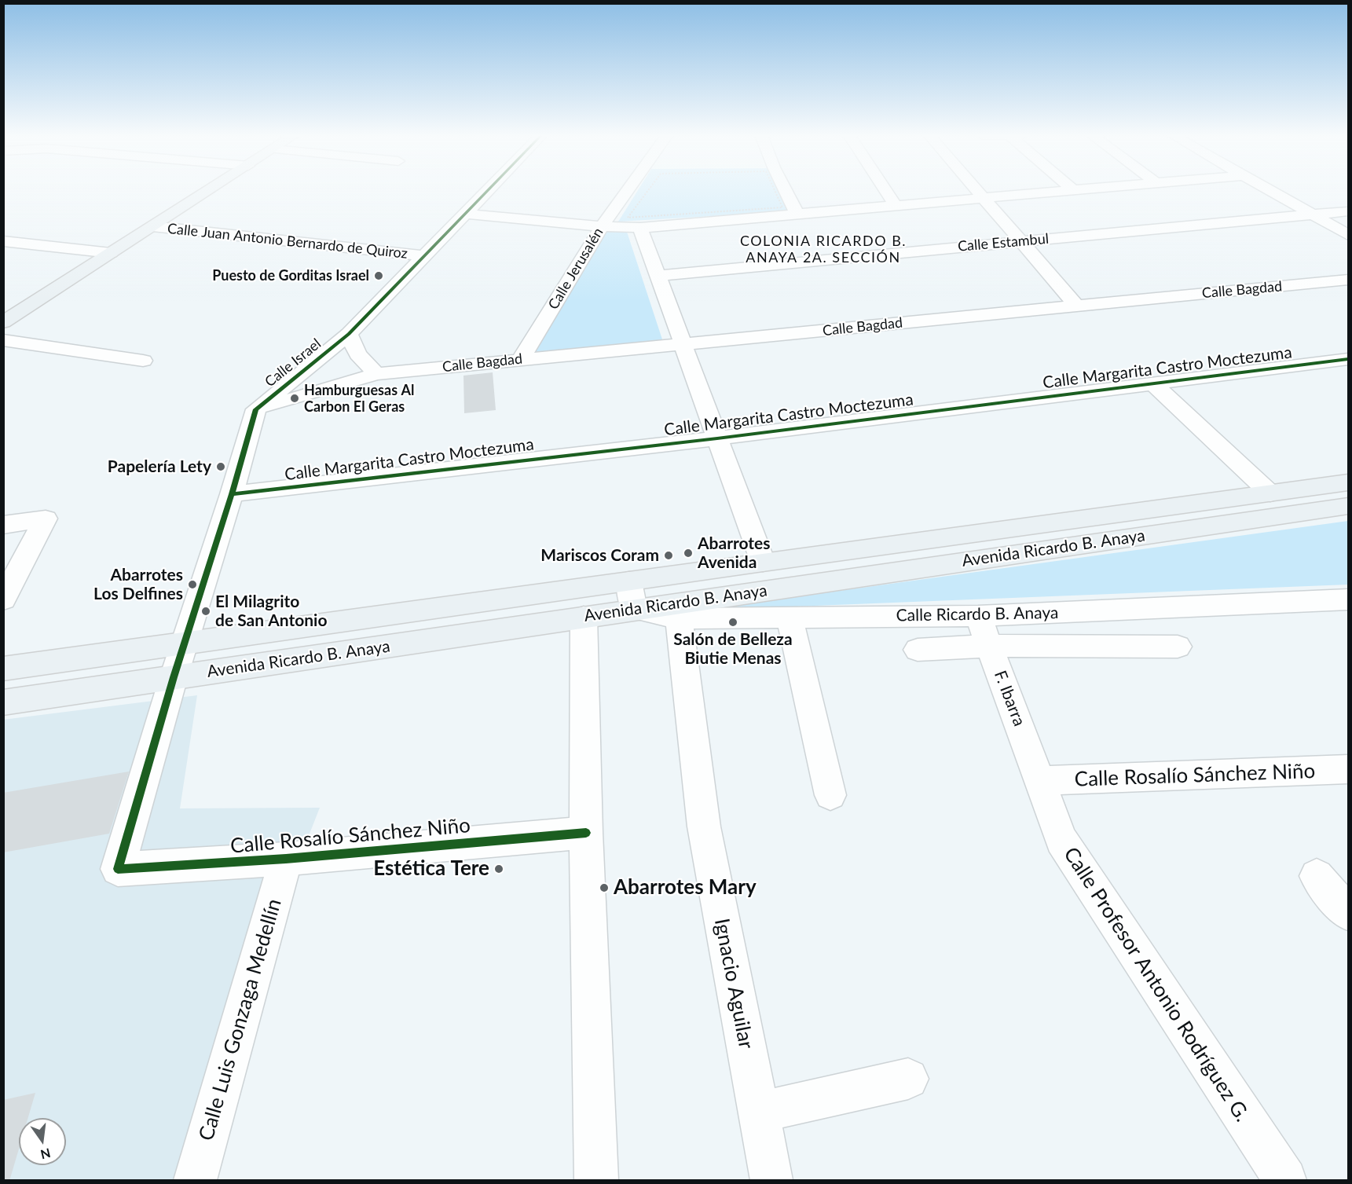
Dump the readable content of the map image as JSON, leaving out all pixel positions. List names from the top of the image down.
{
  "streets": {
    "main road": ["Avenida Ricardo B. Anaya"],
    "street": [
      "Calle Juan Antonio Bernardo de Quiroz",
      "Calle Estambul",
      "Calle Jerusalén",
      "Calle Bagdad",
      "Calle Israel",
      "Calle Margarita Castro Moctezuma",
      "Calle Ricardo B. Anaya",
      "F. Ibarra",
      "Calle Rosalío Sánchez Niño",
      "Ignacio Aguilar",
      "Calle Profesor Antonio Rodríguez G.",
      "Calle Luis Gonzaga Medellín"
    ]
  },
  "crossings": [
    ["Calle Juan Antonio Bernardo de Quiroz", "Calle Israel"],
    ["Calle Jerusalén", "Calle Bagdad"],
    ["Calle Bagdad", "Calle Israel"],
    ["Avenida Ricardo B. Anaya", "Calle Ricardo B. Anaya"],
    ["Avenida Ricardo B. Anaya", "Calle Rosalío Sánchez Niño"],
    ["Calle Ricardo B. Anaya", "F. Ibarra"],
    ["Calle Ricardo B. Anaya", "Ignacio Aguilar"],
    ["F. Ibarra", "Calle Rosalío Sánchez Niño"],
    ["F. Ibarra", "Calle Profesor Antonio Rodríguez G."],
    ["Calle Rosalío Sánchez Niño", "Calle Profesor Antonio Rodríguez G."],
    ["Calle Rosalío Sánchez Niño", "Calle Luis Gonzaga Medellín"]
  ],
  "districts": ["COLONIA RICARDO B. ANAYA 2A. SECCIÓN"],
  "places": [
    "Puesto de Gorditas Israel",
    "Hamburguesas Al Carbon El Geras",
    "Papelería Lety",
    "Abarrotes Avenida",
    "Mariscos Coram",
    "Abarrotes Los Delfines",
    "El Milagrito de San Antonio",
    "Salón de Belleza Biutie Menas",
    "Estética Tere",
    "Abarrotes Mary"
  ],
  "north": "bottom"
}
